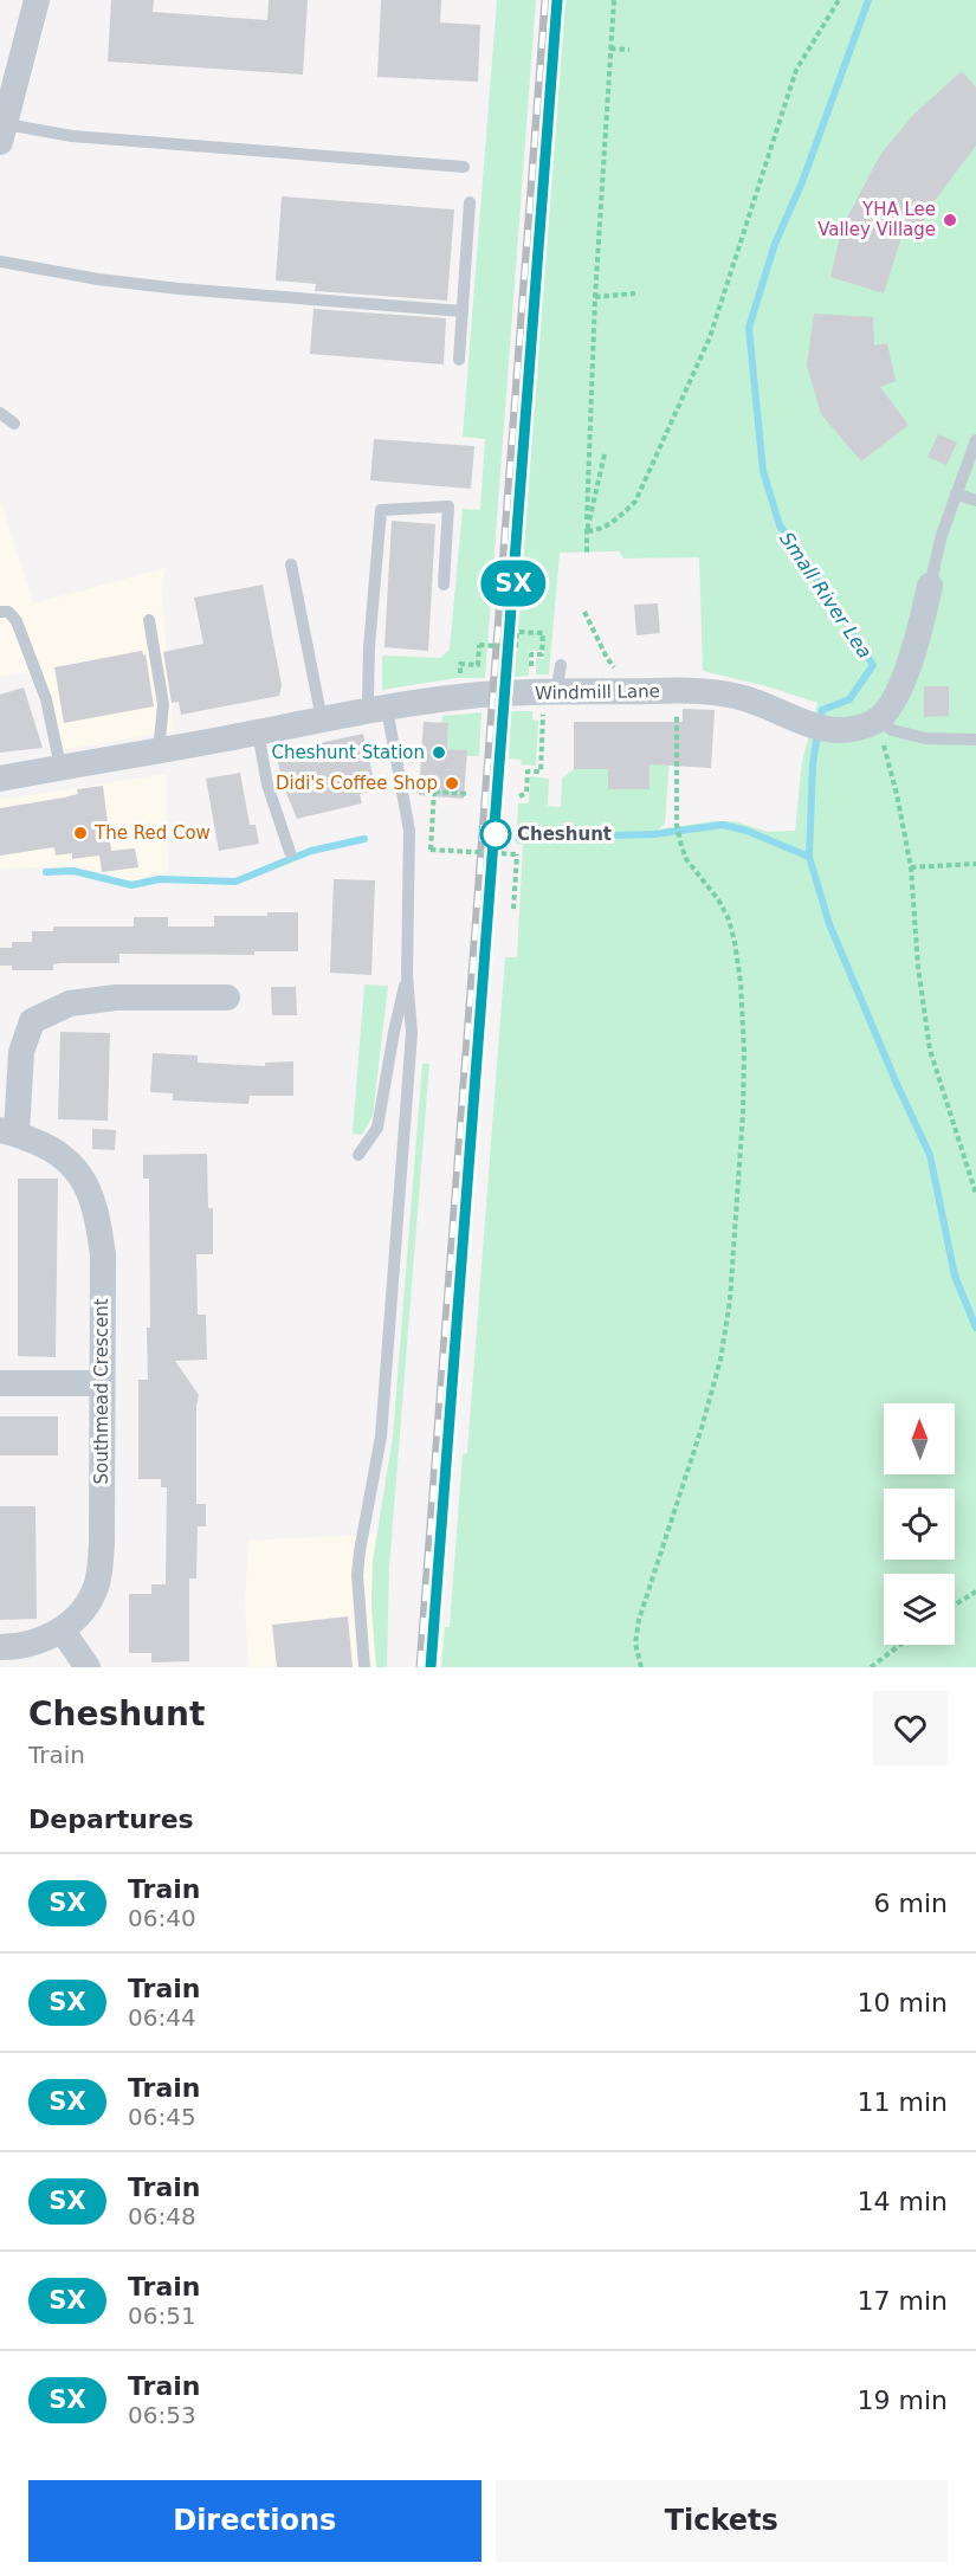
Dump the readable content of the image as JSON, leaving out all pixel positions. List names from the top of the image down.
{
  "streets": {
    "street": ["Windmill Lane", "Southmead Crescent"]
  },
  "water": ["Small River Lea"],
  "places": [
    "YHA Lee Valley Village",
    "Cheshunt Station",
    "Didi's Coffee Shop",
    "The Red Cow",
    "Cheshunt"
  ],
  "north": "top",
  "page": {
    "on_map": "SX",
    "heading": [
      ["Cheshunt", "Train"],
      "Departures"
    ],
    "list": [
      {
        "mark": "SX",
        "name": "Train",
        "note": "06:40",
        "value": "6 min"
      },
      {
        "mark": "SX",
        "name": "Train",
        "note": "06:44",
        "value": "10 min"
      },
      {
        "mark": "SX",
        "name": "Train",
        "note": "06:45",
        "value": "11 min"
      },
      {
        "mark": "SX",
        "name": "Train",
        "note": "06:48",
        "value": "14 min"
      },
      {
        "mark": "SX",
        "name": "Train",
        "note": "06:51",
        "value": "17 min"
      },
      {
        "mark": "SX",
        "name": "Train",
        "note": "06:53",
        "value": "19 min"
      }
    ],
    "buttons": ["Directions", "Tickets"]
  }
}
